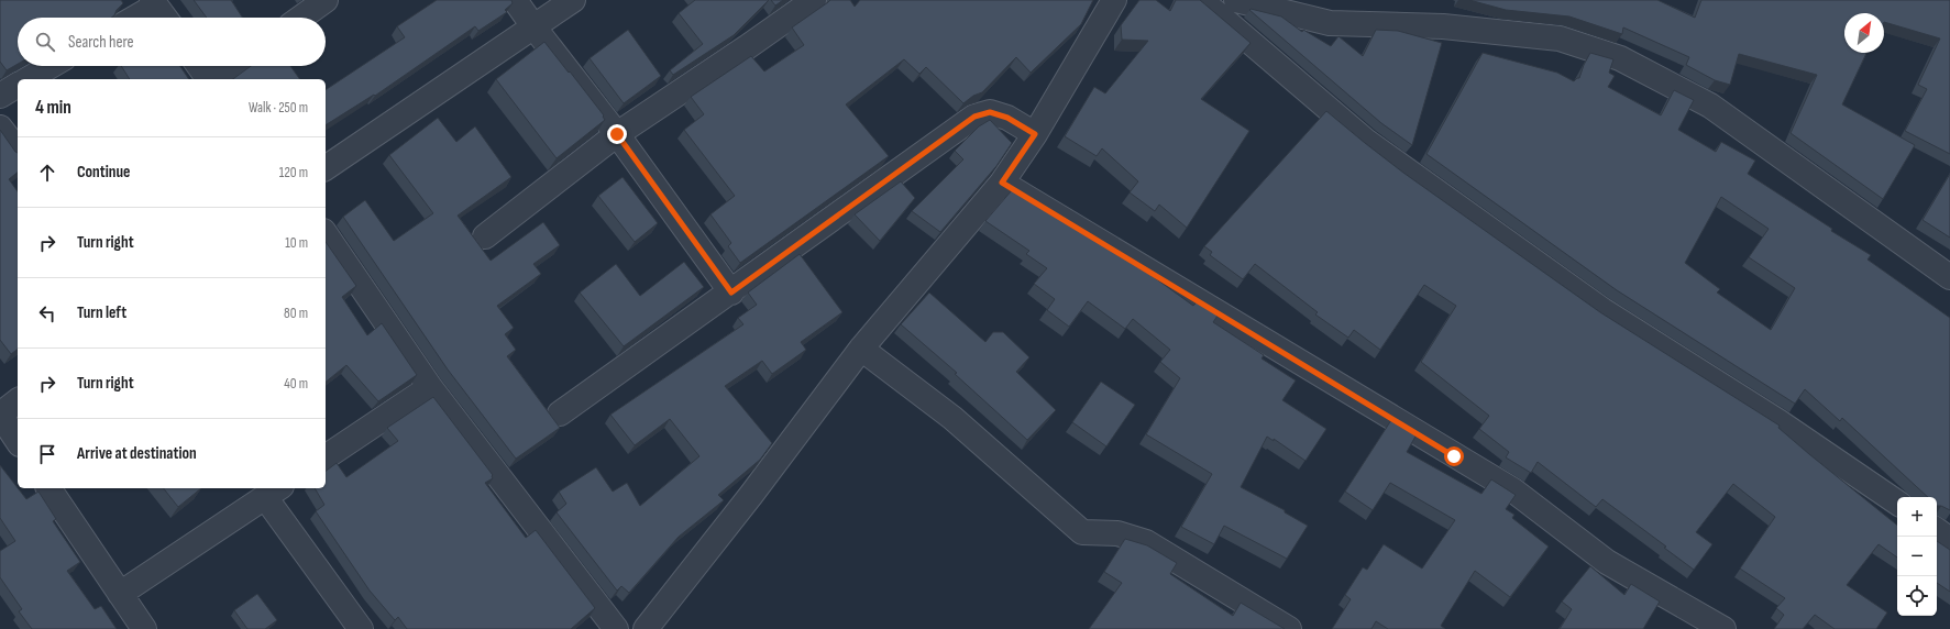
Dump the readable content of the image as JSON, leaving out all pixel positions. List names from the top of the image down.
{
  "north": "top right",
  "page": {
    "search": "Search here",
    "heading": ["4 min", "Walk · 250 m"],
    "list": [
      ["Continue", "120 m"],
      ["Turn right", "10 m"],
      ["Turn left", "80 m"],
      ["Turn right", "40 m"],
      "Arrive at destination"
    ],
    "map_buttons": ["+", "−"]
  }
}
